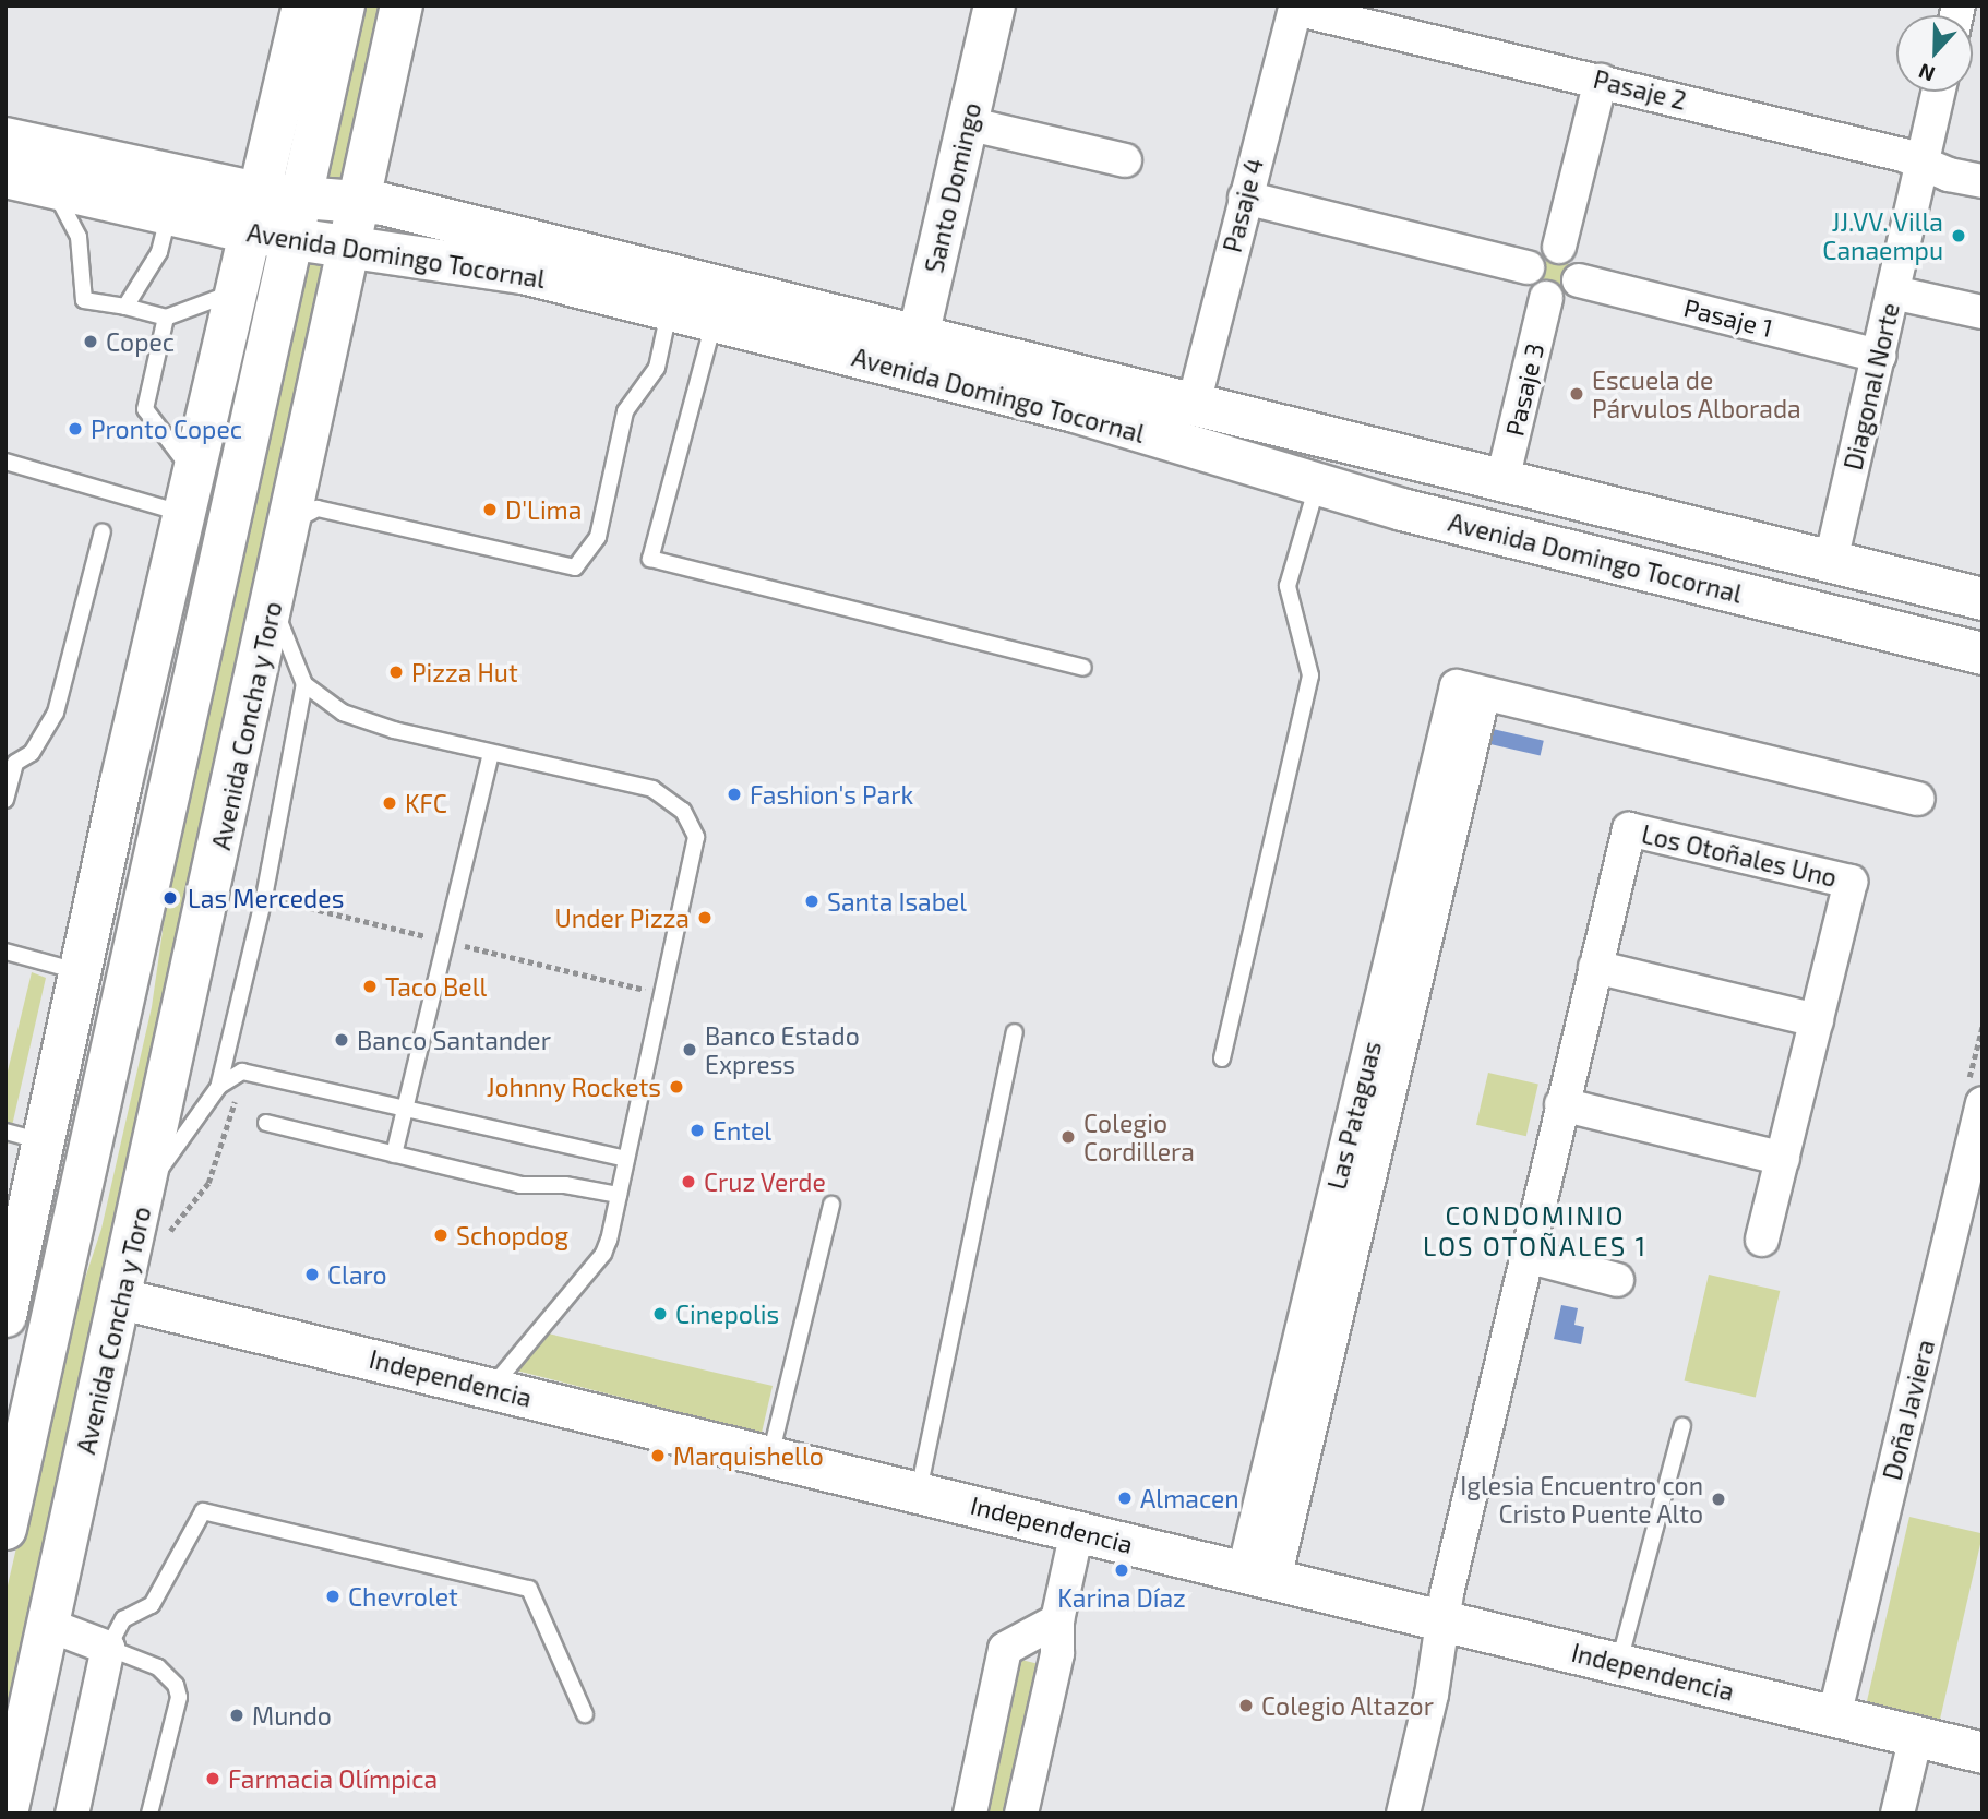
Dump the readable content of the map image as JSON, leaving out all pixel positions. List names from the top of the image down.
{
  "streets": {
    "main road": ["Avenida Domingo Tocornal", "Avenida Concha y Toro"],
    "street": [
      "Pasaje 2",
      "Santo Domingo",
      "Pasaje 4",
      "Pasaje 1",
      "Diagonal Norte",
      "Pasaje 3",
      "Los Otoñales Uno",
      "Las Pataguas",
      "Independencia",
      "Doña Javiera"
    ]
  },
  "crossings": [
    ["Pasaje 2", "Pasaje 4"],
    ["Pasaje 2", "Diagonal Norte"],
    ["Santo Domingo", "Avenida Domingo Tocornal"],
    ["Pasaje 4", "Avenida Domingo Tocornal"],
    ["Avenida Domingo Tocornal", "Diagonal Norte"],
    ["Avenida Domingo Tocornal", "Pasaje 3"],
    ["Avenida Domingo Tocornal", "Avenida Concha y Toro"],
    ["Pasaje 1", "Diagonal Norte"],
    ["Pasaje 1", "Pasaje 3"],
    ["Avenida Concha y Toro", "Independencia"],
    ["Los Otoñales Uno", "Independencia"],
    ["Las Pataguas", "Independencia"],
    ["Independencia", "Doña Javiera"]
  ],
  "districts": ["CONDOMINIO LOS OTOÑALES 1"],
  "places": [
    "JJ.VV. Villa Canaempu",
    "Copec",
    "Escuela de Párvulos Alborada",
    "Pronto Copec",
    "D'Lima",
    "Pizza Hut",
    "Fashion's Park",
    "KFC",
    "Las Mercedes",
    "Santa Isabel",
    "Under Pizza",
    "Taco Bell",
    "Banco Santander",
    "Banco Estado Express",
    "Johnny Rockets",
    "Entel",
    "Colegio Cordillera",
    "Cruz Verde",
    "Schopdog",
    "Claro",
    "Cinepolis",
    "Marquishello",
    "Almacen",
    "Iglesia Encuentro con Cristo Puente Alto",
    "Karina Díaz",
    "Chevrolet",
    "Colegio Altazor",
    "Mundo",
    "Farmacia Olímpica"
  ],
  "north": "bottom"
}
